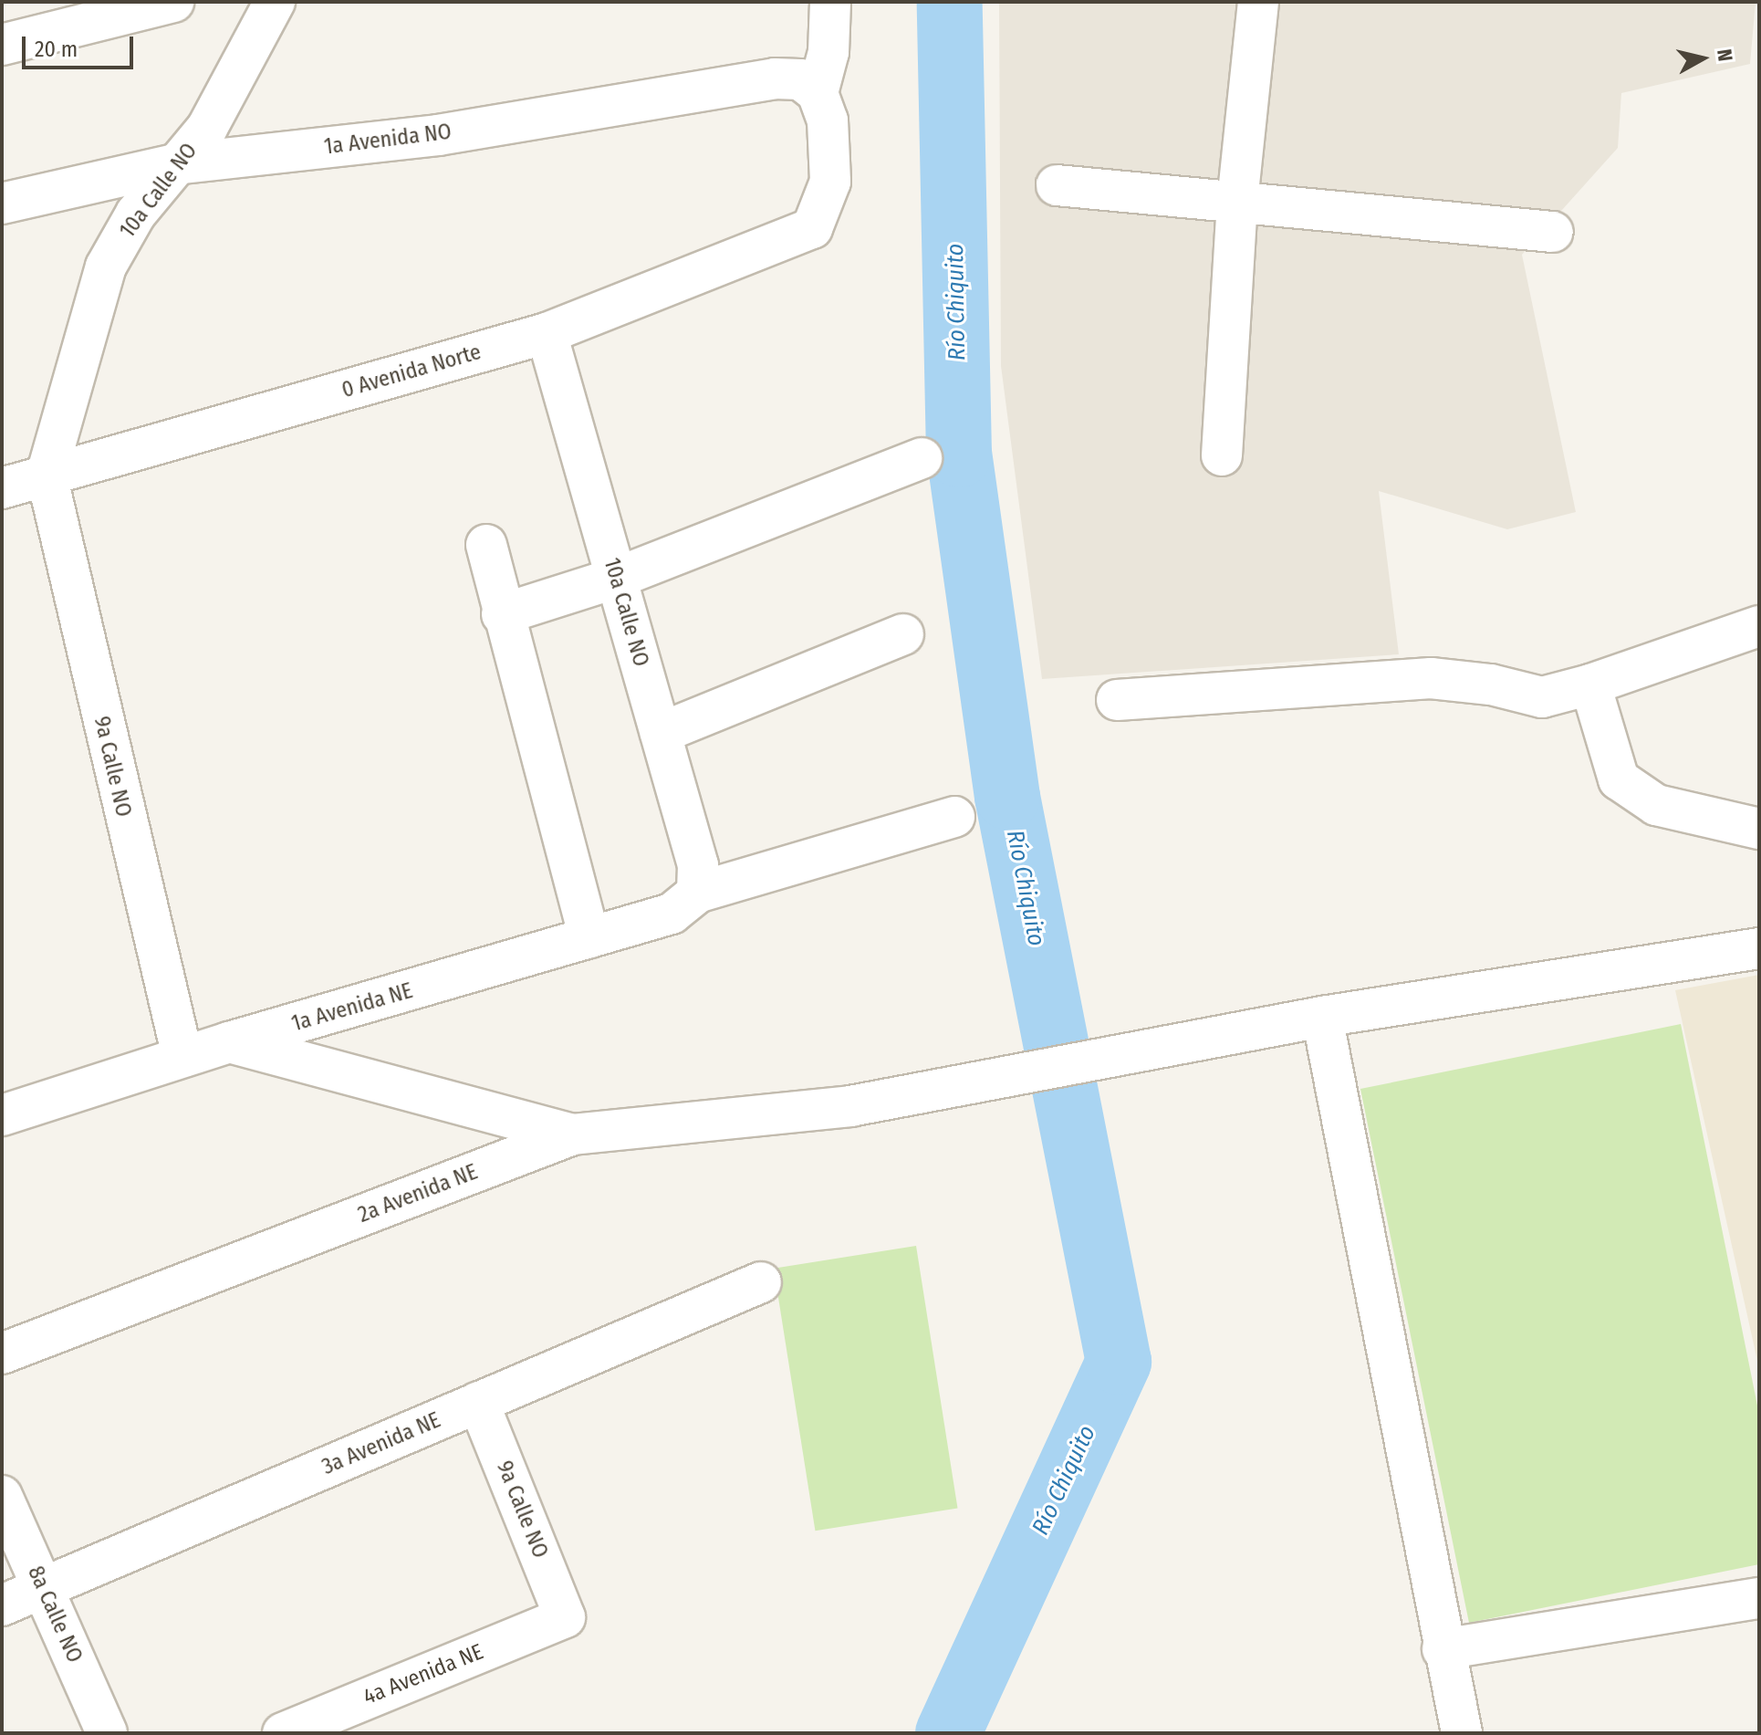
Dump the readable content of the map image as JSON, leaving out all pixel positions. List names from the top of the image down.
{
  "streets": {
    "street": [
      "1a Avenida NO",
      "10a Calle NO",
      "0 Avenida Norte",
      "9a Calle NO",
      "1a Avenida NE",
      "2a Avenida NE",
      "3a Avenida NE",
      "8a Calle NO",
      "4a Avenida NE"
    ]
  },
  "crossings": [
    ["1a Avenida NO", "10a Calle NO"],
    ["1a Avenida NO", "0 Avenida Norte"],
    ["10a Calle NO", "0 Avenida Norte"],
    ["10a Calle NO", "9a Calle NO"],
    ["10a Calle NO", "1a Avenida NE"],
    ["0 Avenida Norte", "9a Calle NO"],
    ["9a Calle NO", "1a Avenida NE"],
    ["9a Calle NO", "3a Avenida NE"],
    ["9a Calle NO", "4a Avenida NE"],
    ["3a Avenida NE", "8a Calle NO"]
  ],
  "water": ["Río Chiquito"],
  "scale_bar": "20 m",
  "north": "right"
}
